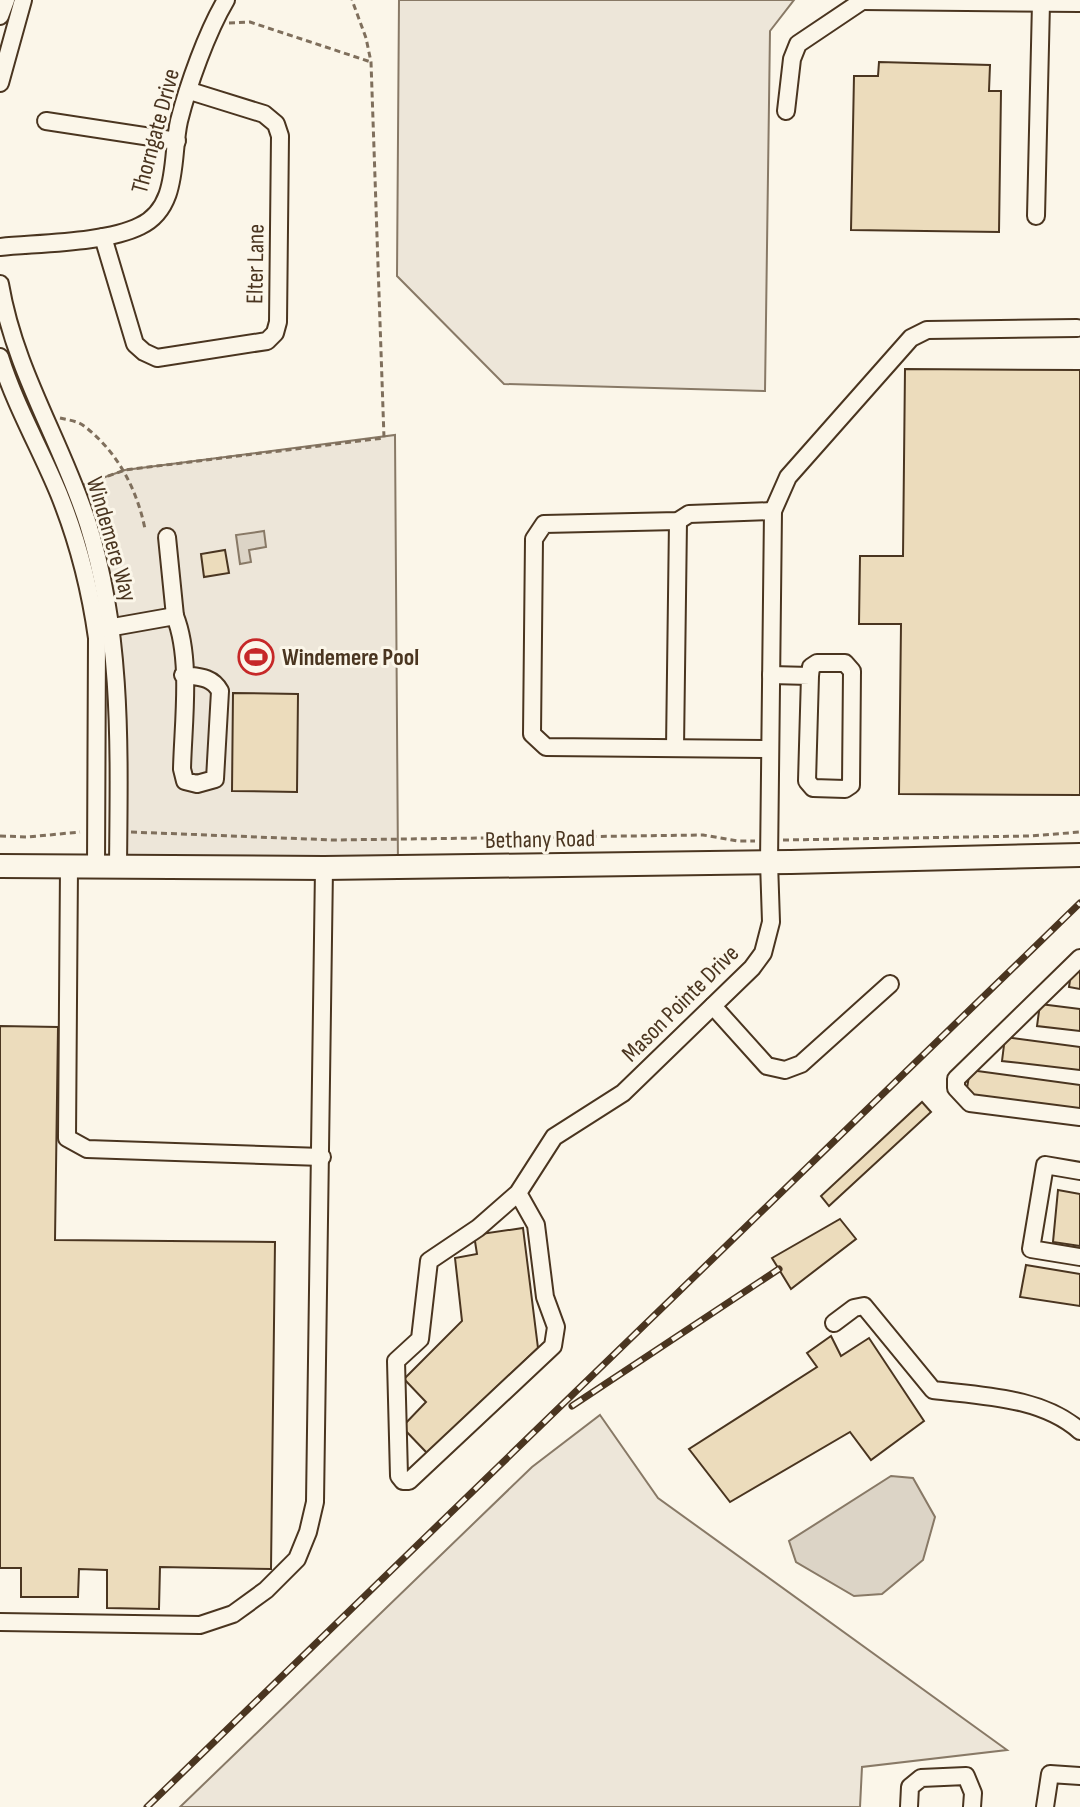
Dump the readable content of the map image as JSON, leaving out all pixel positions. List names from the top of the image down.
{
  "streets": {
    "main road": ["Bethany Road"],
    "street": [
      "Thorngate Drive",
      "Elter Lane",
      "Windemere Way",
      "Mason Pointe Drive"
    ]
  },
  "crossings": [
    ["Thorngate Drive", "Elter Lane"],
    ["Windemere Way", "Bethany Road"],
    ["Bethany Road", "Mason Pointe Drive"]
  ],
  "places": {
    "sports": ["Windemere Pool"]
  }
}
